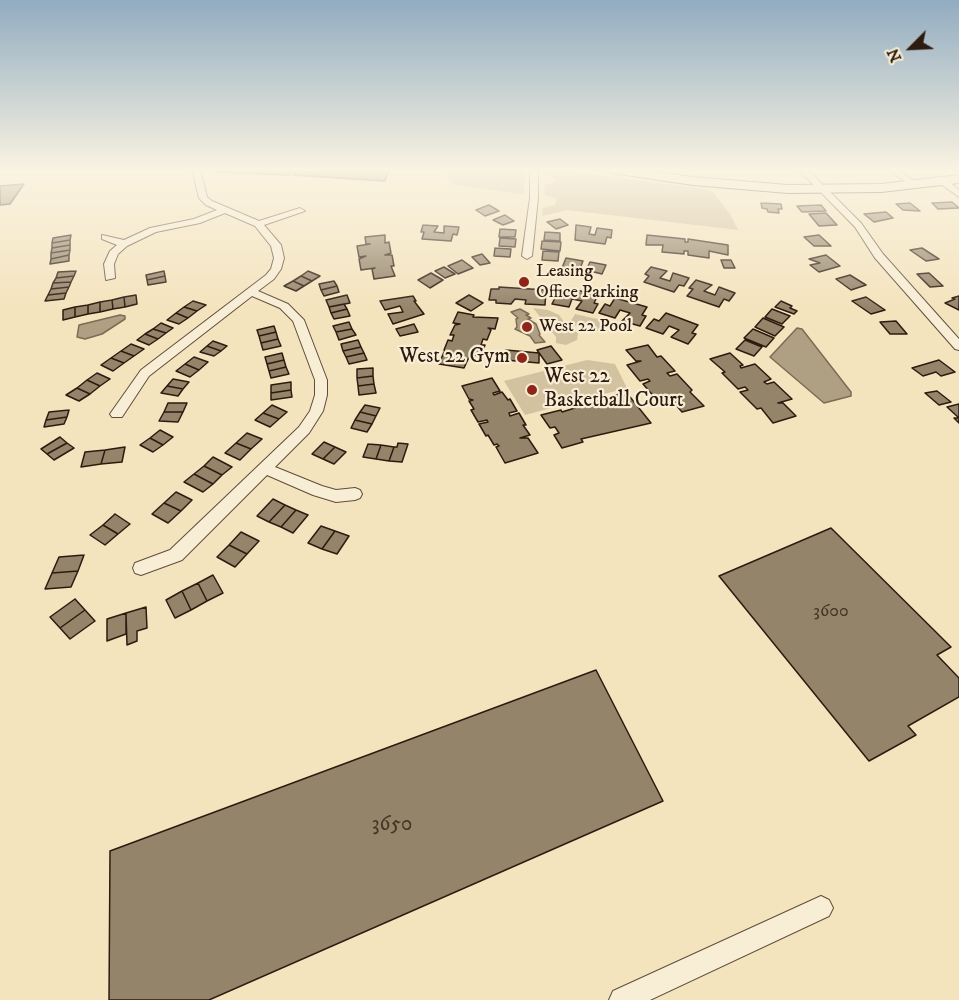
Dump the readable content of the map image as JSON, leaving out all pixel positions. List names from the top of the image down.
{
  "places": [
    "Leasing Office Parking",
    "West 22 Pool",
    "West 22 Gym",
    "West 22 Basketball Court"
  ],
  "house_numbers": ["3600", "3650"],
  "north": "bottom left"
}
